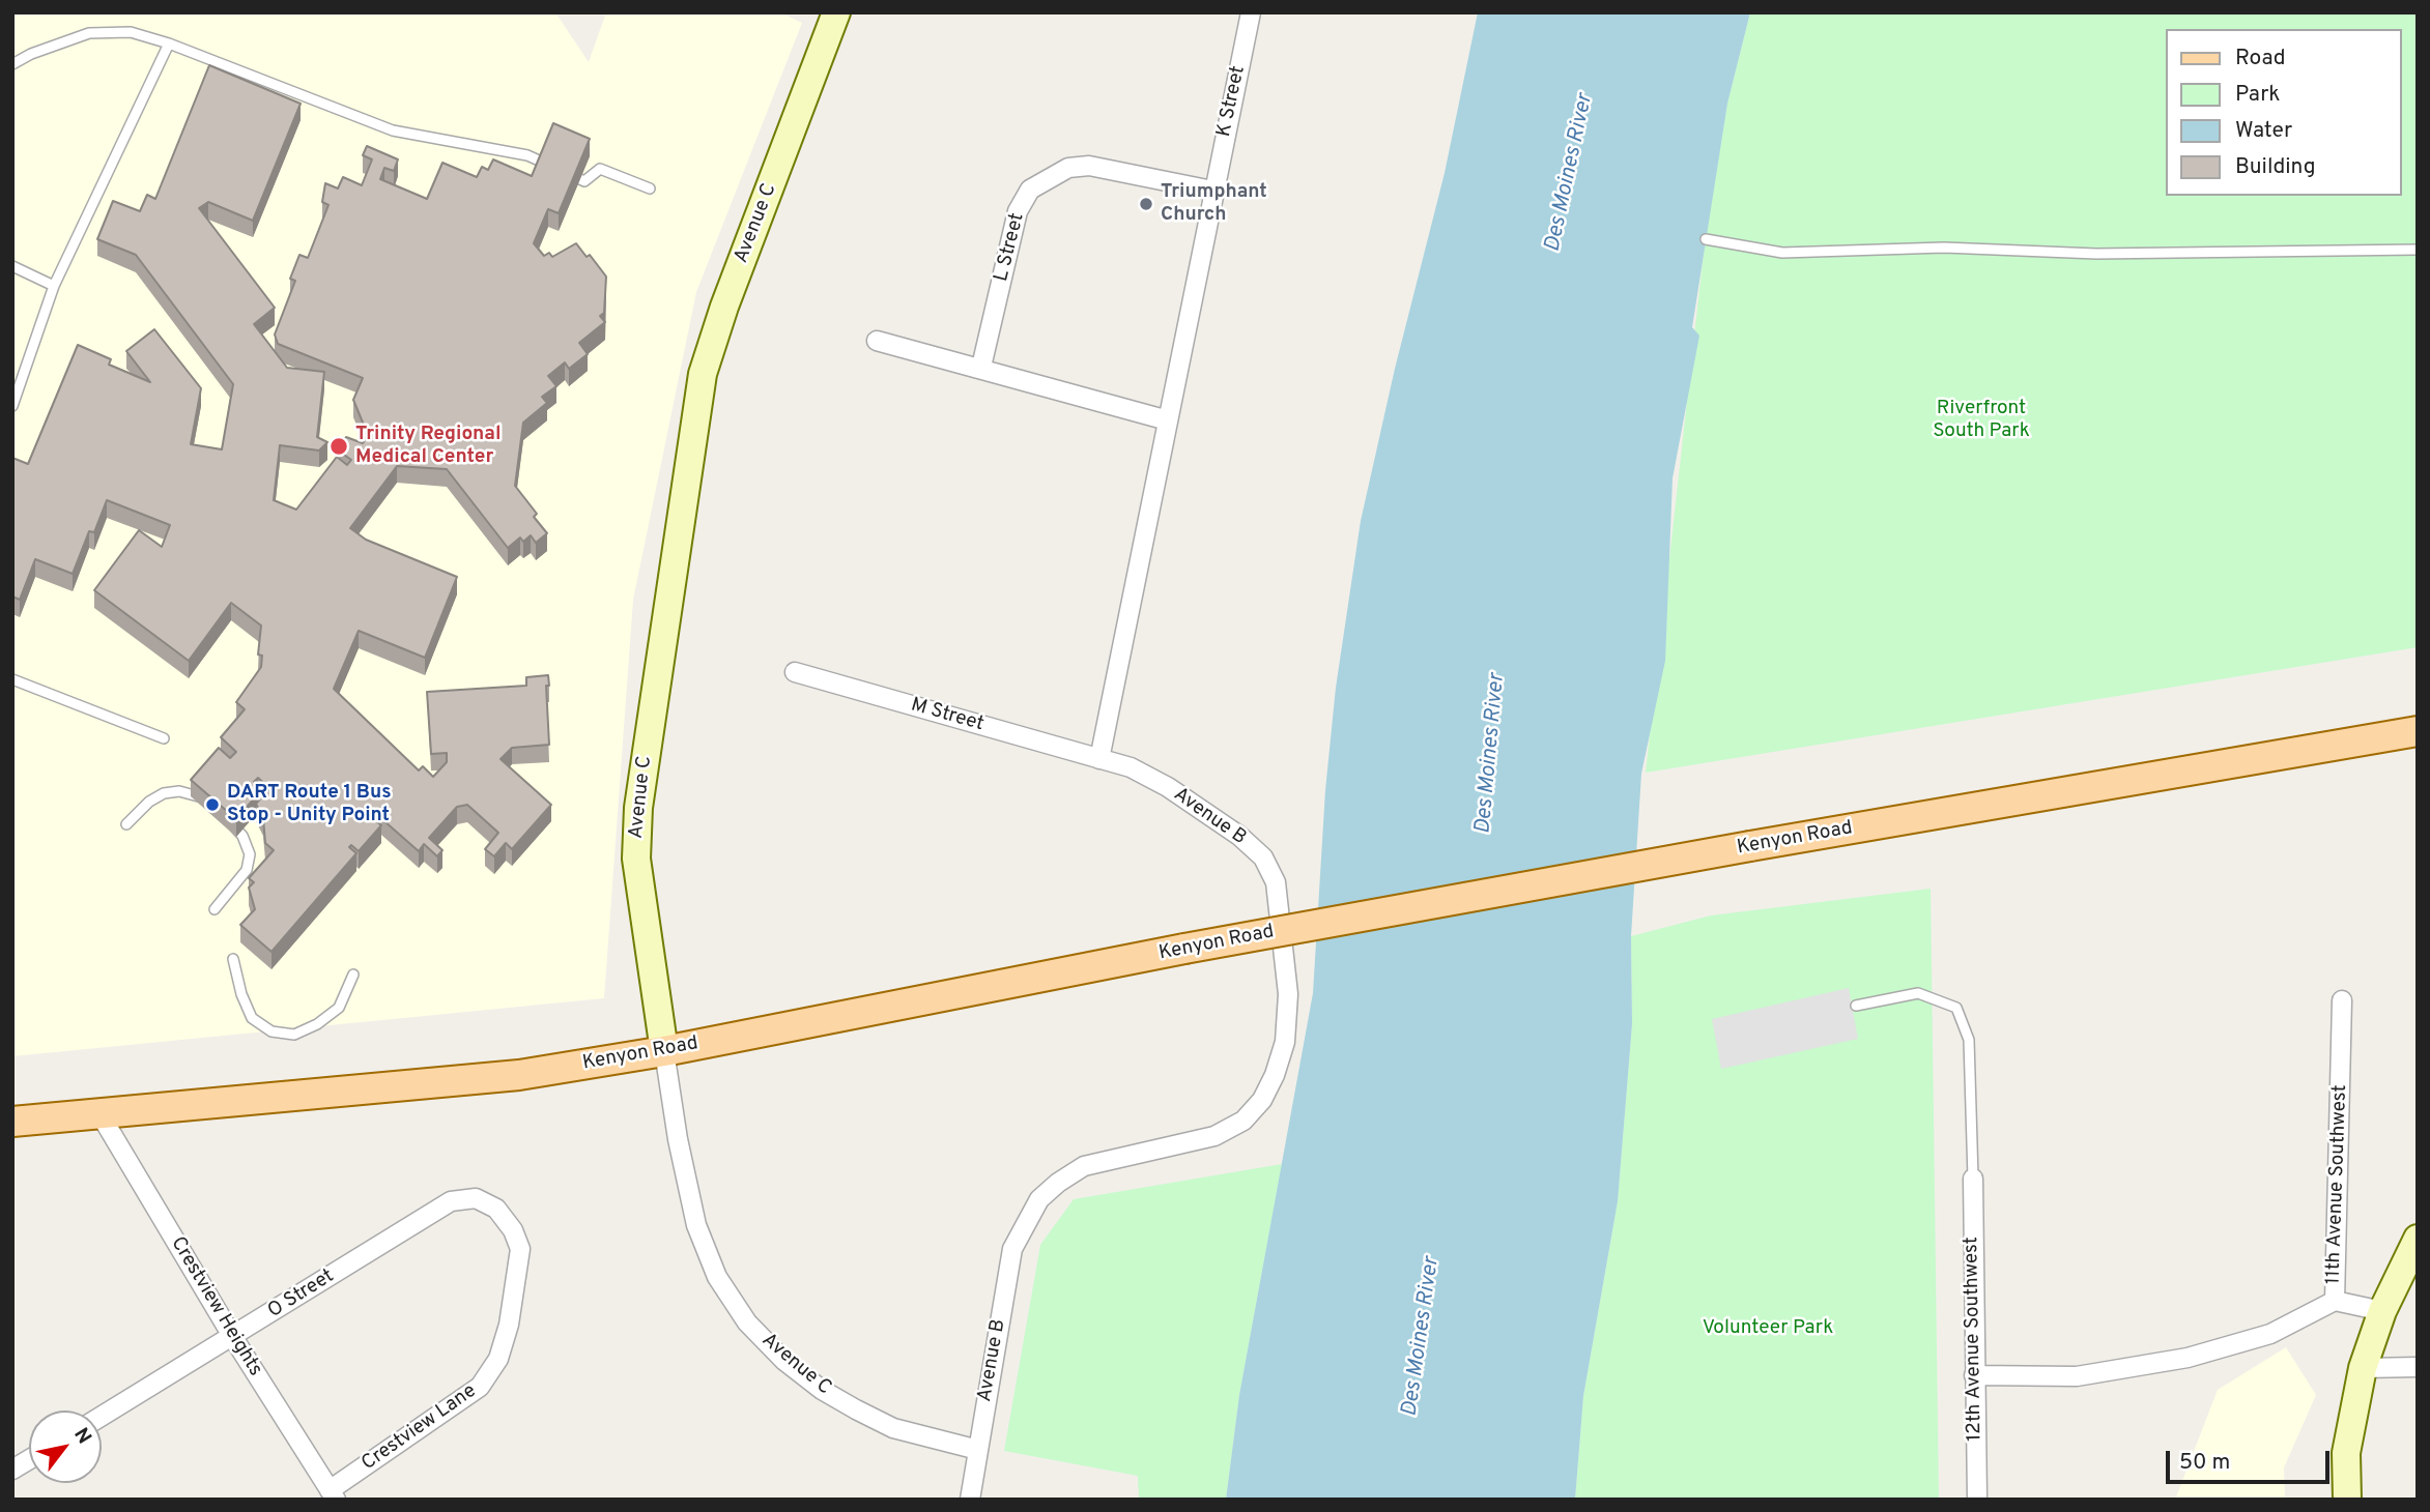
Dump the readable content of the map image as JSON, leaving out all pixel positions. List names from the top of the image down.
{
  "streets": {
    "main road": ["Kenyon Road"],
    "street": [
      "K Street",
      "Avenue C",
      "L Street",
      "M Street",
      "Avenue B",
      "11th Avenue Southwest",
      "O Street",
      "Crestview Heights",
      "12th Avenue Southwest",
      "Crestview Lane"
    ]
  },
  "crossings": [
    ["K Street", "L Street"],
    ["Avenue C", "Avenue B"],
    ["Avenue C", "Kenyon Road"],
    ["M Street", "Avenue B"],
    ["Kenyon Road", "Crestview Heights"],
    ["O Street", "Crestview Heights"],
    ["O Street", "Crestview Lane"],
    ["Crestview Heights", "Crestview Lane"]
  ],
  "water": ["Des Moines River"],
  "parks": ["Riverfront South Park", "Volunteer Park"],
  "places": ["Triumphant Church", "Trinity Regional Medical Center", "DART Route 1 Bus Stop - Unity Point"],
  "legend": [
    "Road",
    "Park",
    "Water",
    "Building"
  ],
  "scale_bar": "50 m",
  "north": "top right"
}
